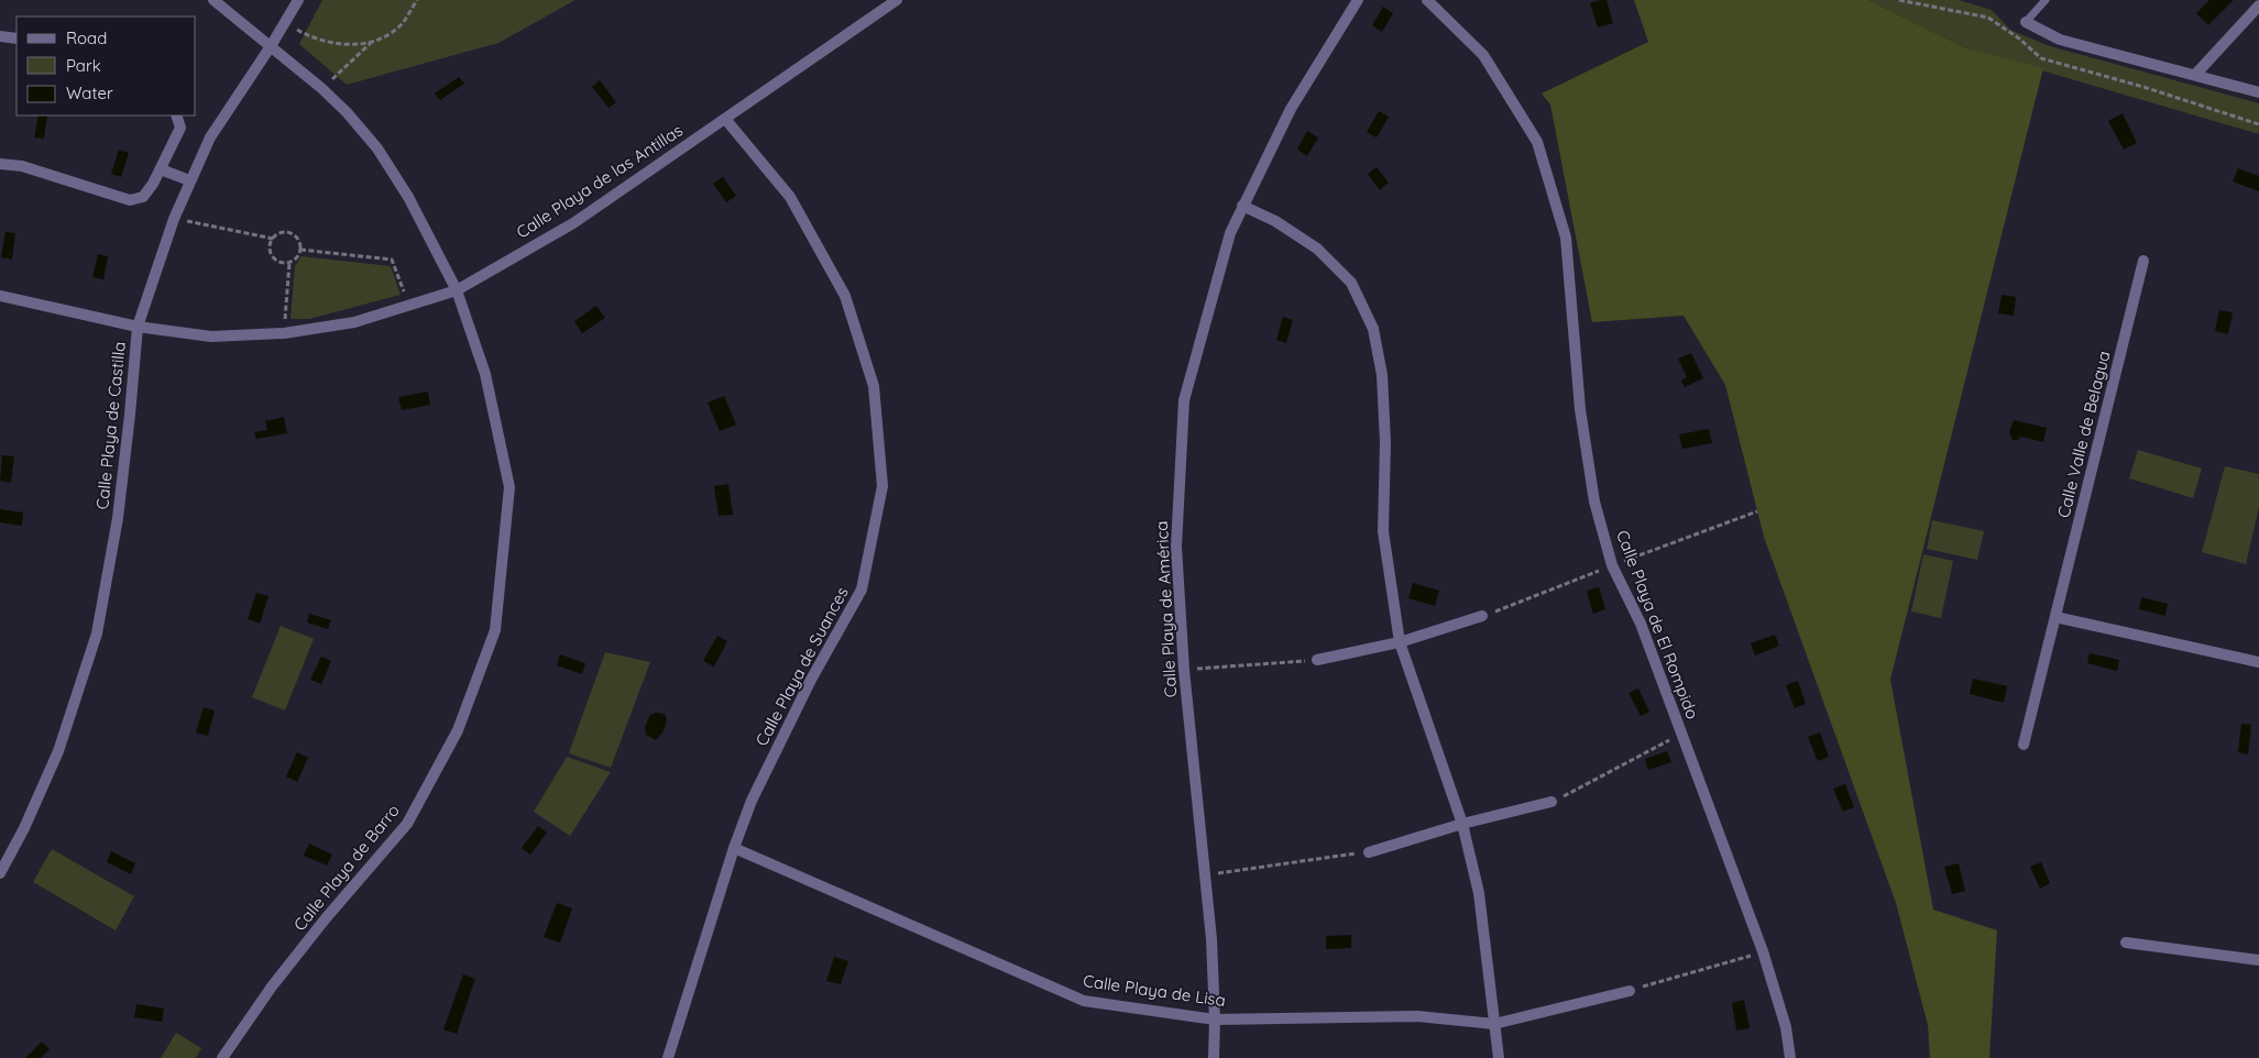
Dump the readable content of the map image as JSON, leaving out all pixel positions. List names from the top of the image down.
{
  "streets": {
    "street": [
      "Calle Playa de las Antillas",
      "Calle Playa de Castilla",
      "Calle Valle de Belagua",
      "Calle Playa de América",
      "Calle Playa de El Rompido",
      "Calle Playa de Suances",
      "Calle Playa de Barro",
      "Calle Playa de Lisa"
    ]
  },
  "crossings": [
    ["Calle Playa de las Antillas", "Calle Playa de Castilla"],
    ["Calle Playa de las Antillas", "Calle Playa de Suances"],
    ["Calle Playa de las Antillas", "Calle Playa de Barro"],
    ["Calle Playa de Castilla", "Calle Playa de Barro"],
    ["Calle Playa de América", "Calle Playa de Lisa"],
    ["Calle Playa de Suances", "Calle Playa de Lisa"]
  ],
  "legend": ["Road", "Park", "Water"]
}
